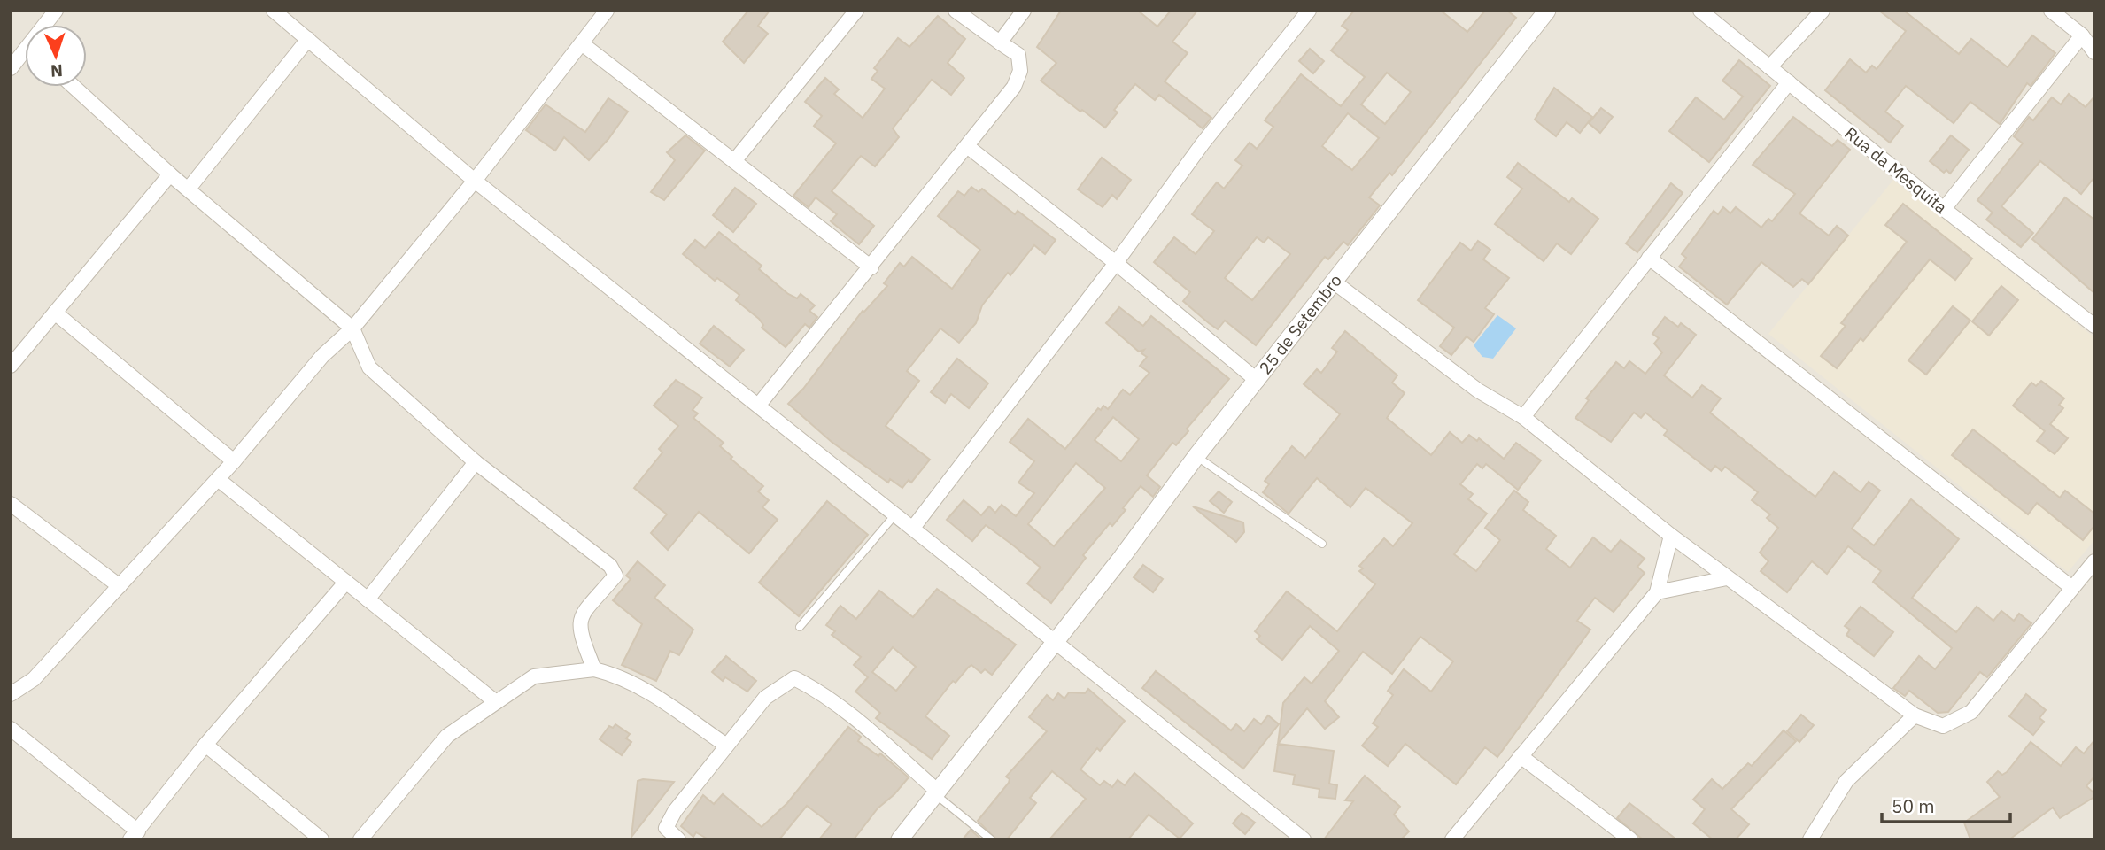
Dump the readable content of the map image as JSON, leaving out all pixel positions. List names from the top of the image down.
{
  "streets": {
    "street": ["Rua da Mesquita", "25 de Setembro"]
  },
  "scale_bar": "50 m",
  "north": "bottom"
}
